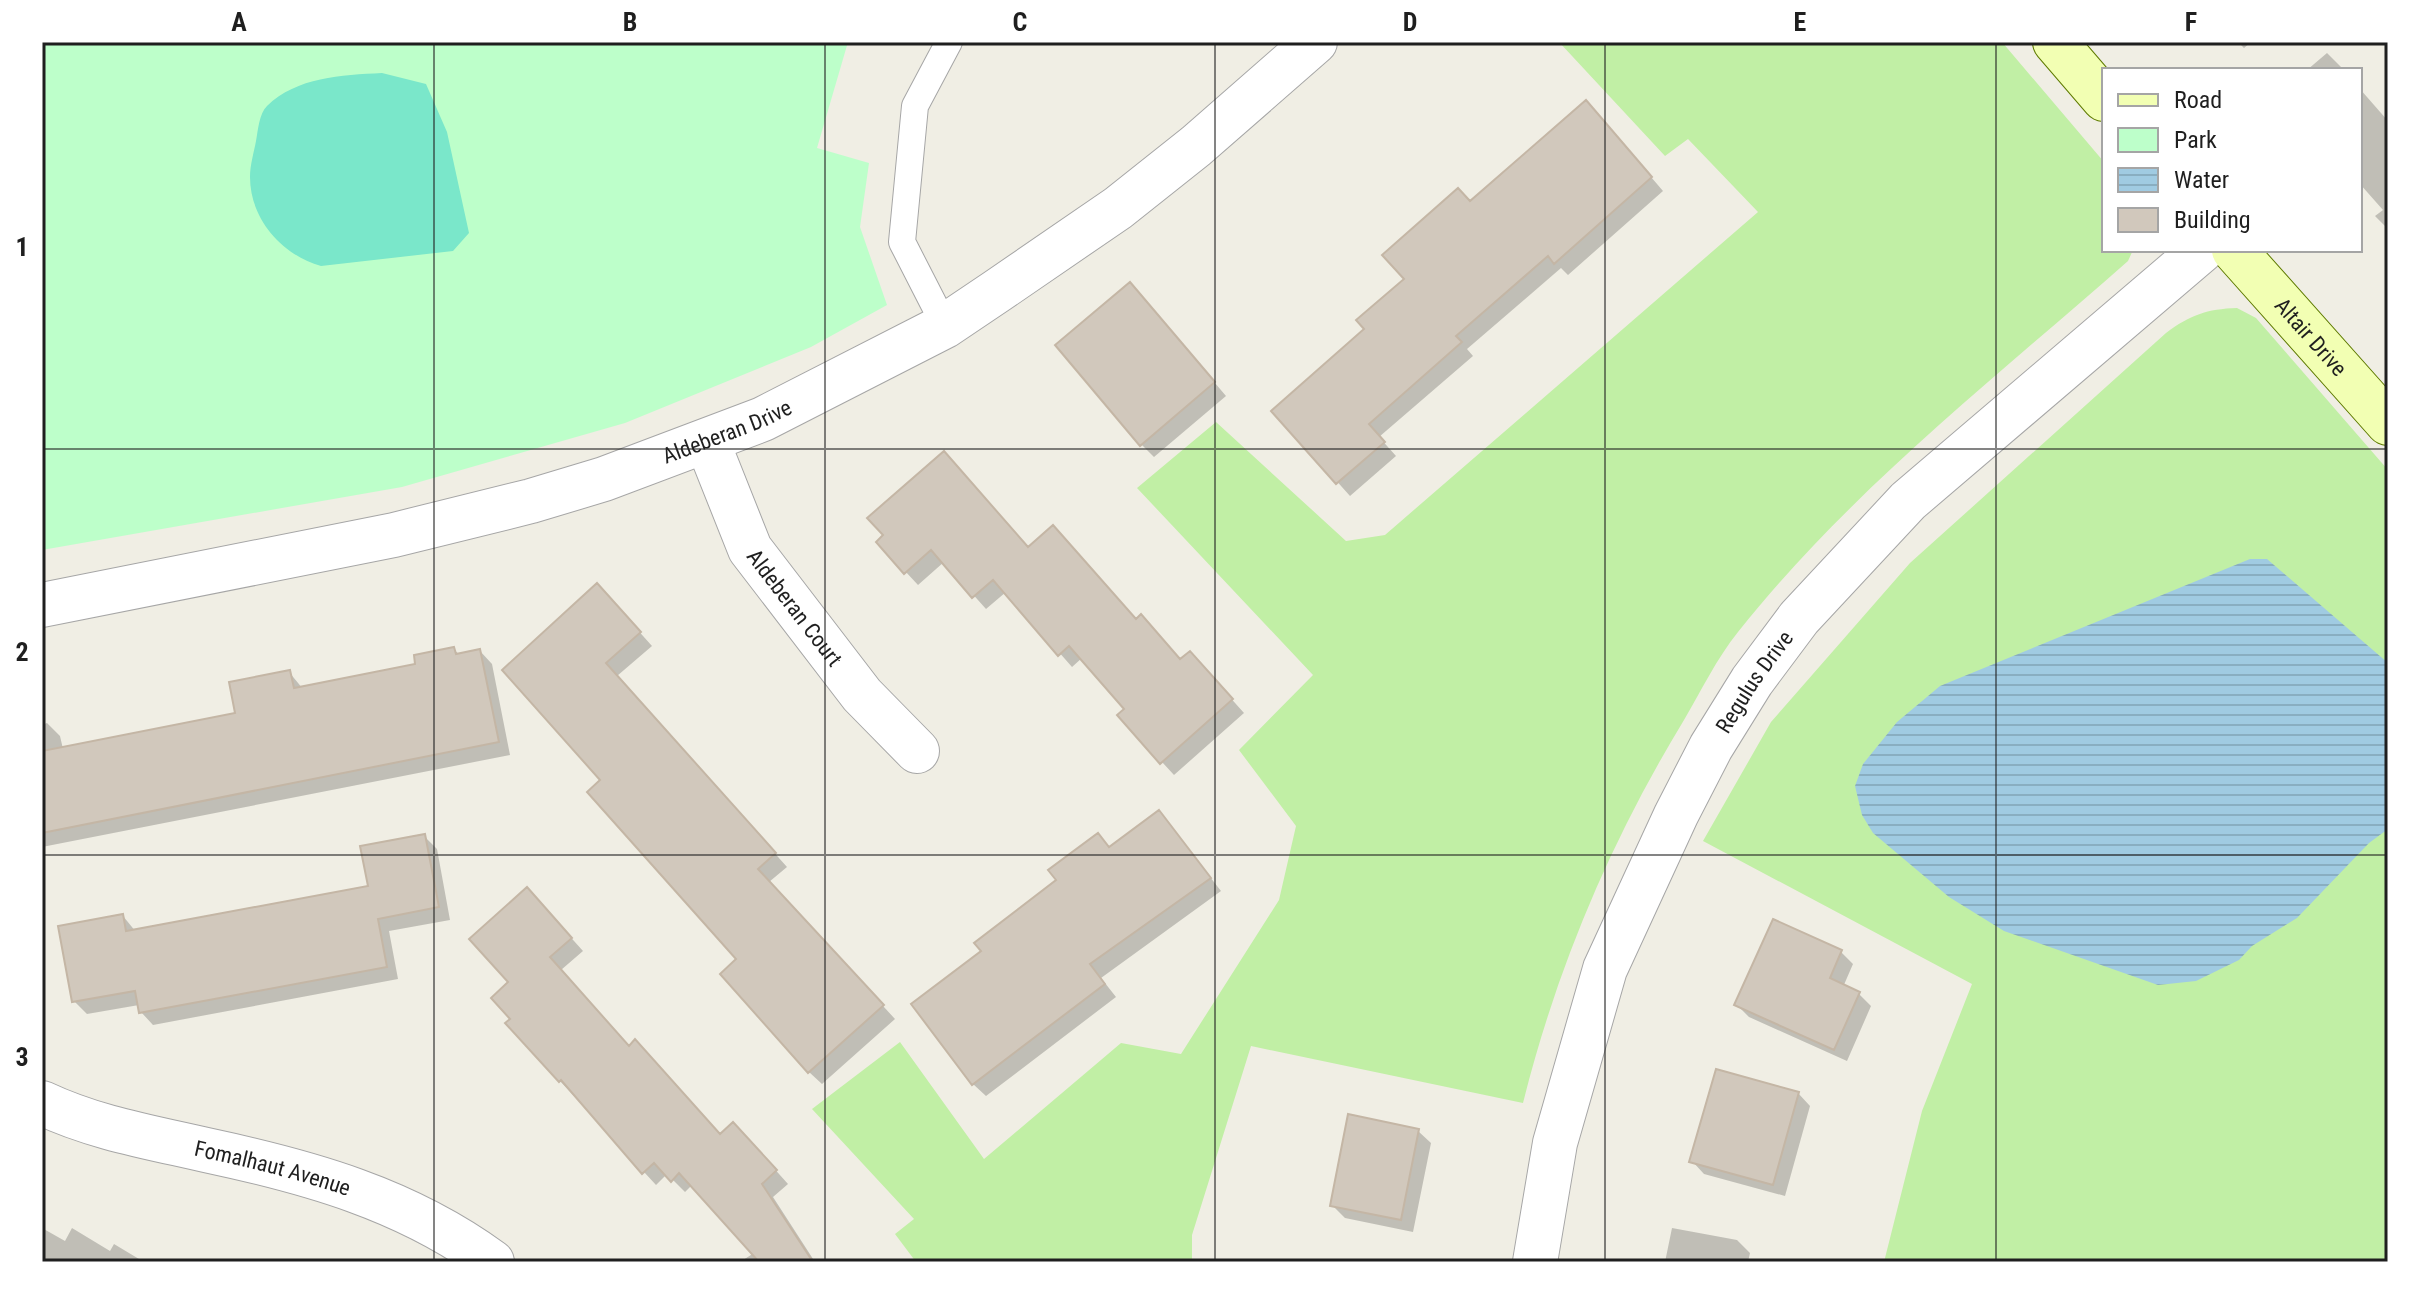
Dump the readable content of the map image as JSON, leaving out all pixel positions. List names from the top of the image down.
{
  "streets": {
    "street": [
      "Altair Drive",
      "Aldeberan Drive",
      "Aldeberan Court",
      "Regulus Drive",
      "Fomalhaut Avenue"
    ]
  },
  "crossings": [
    ["Aldeberan Drive", "Aldeberan Court"]
  ],
  "legend": [
    "Road",
    "Park",
    "Water",
    "Building"
  ],
  "grid": {
    "columns": [
      "A",
      "B",
      "C",
      "D",
      "E",
      "F"
    ],
    "rows": ["1", "2", "3"]
  }
}
